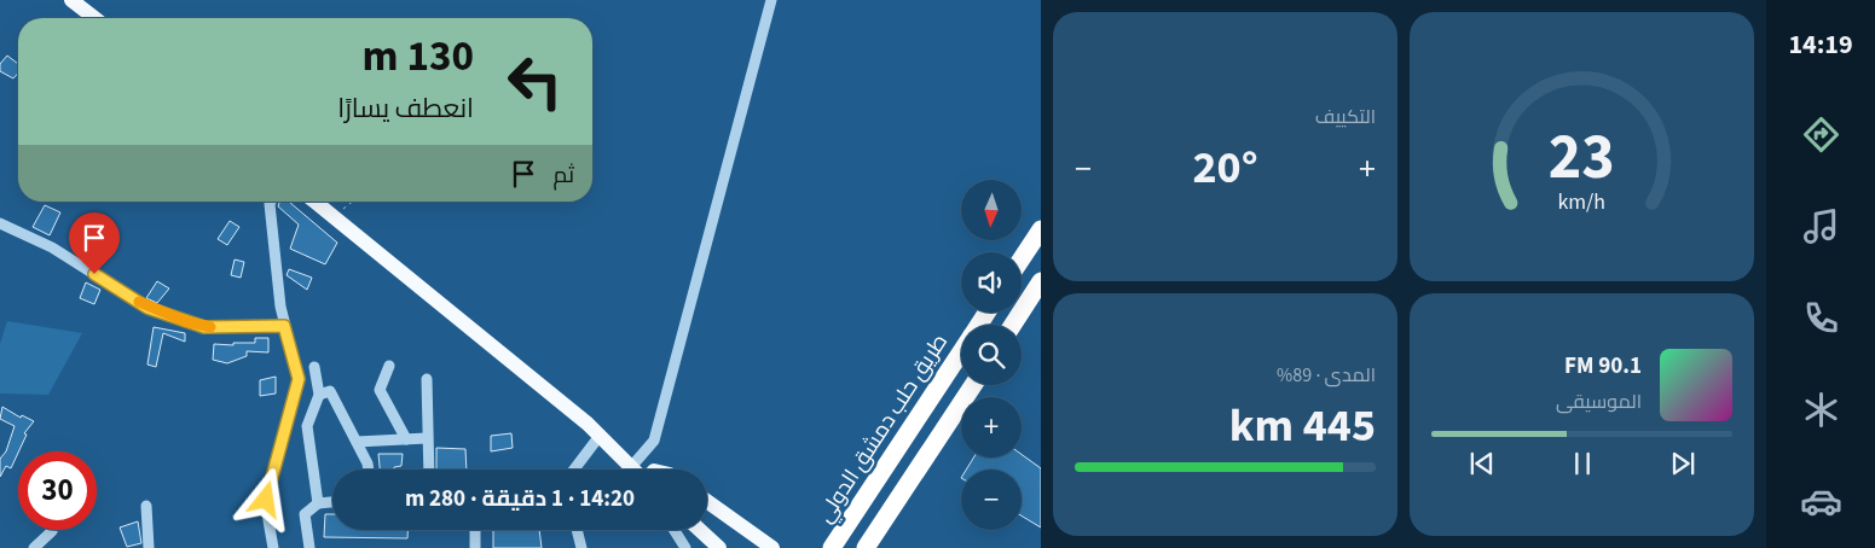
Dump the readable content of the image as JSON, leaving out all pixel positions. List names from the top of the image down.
{
  "streets": {
    "highway": ["طريق حلب دمشق الدولي"]
  },
  "north": "bottom",
  "page": {
    "tabs": "14:19",
    "tile": [
      "التكييف",
      ["المدى · 89%", "445 km"]
    ],
    "turn": ["130 m", "انعطف يسارًا"],
    "heat": ["−", "20°", "+"],
    "then": "ثم",
    "map_buttons": ["+", "−"],
    "song": ["90.1 FM", "الموسيقى"],
    "limit": "30",
    "trip": "14:20 · 1 دقيقة · 280 m",
    "gauge": ["23", "km/h"]
  }
}
